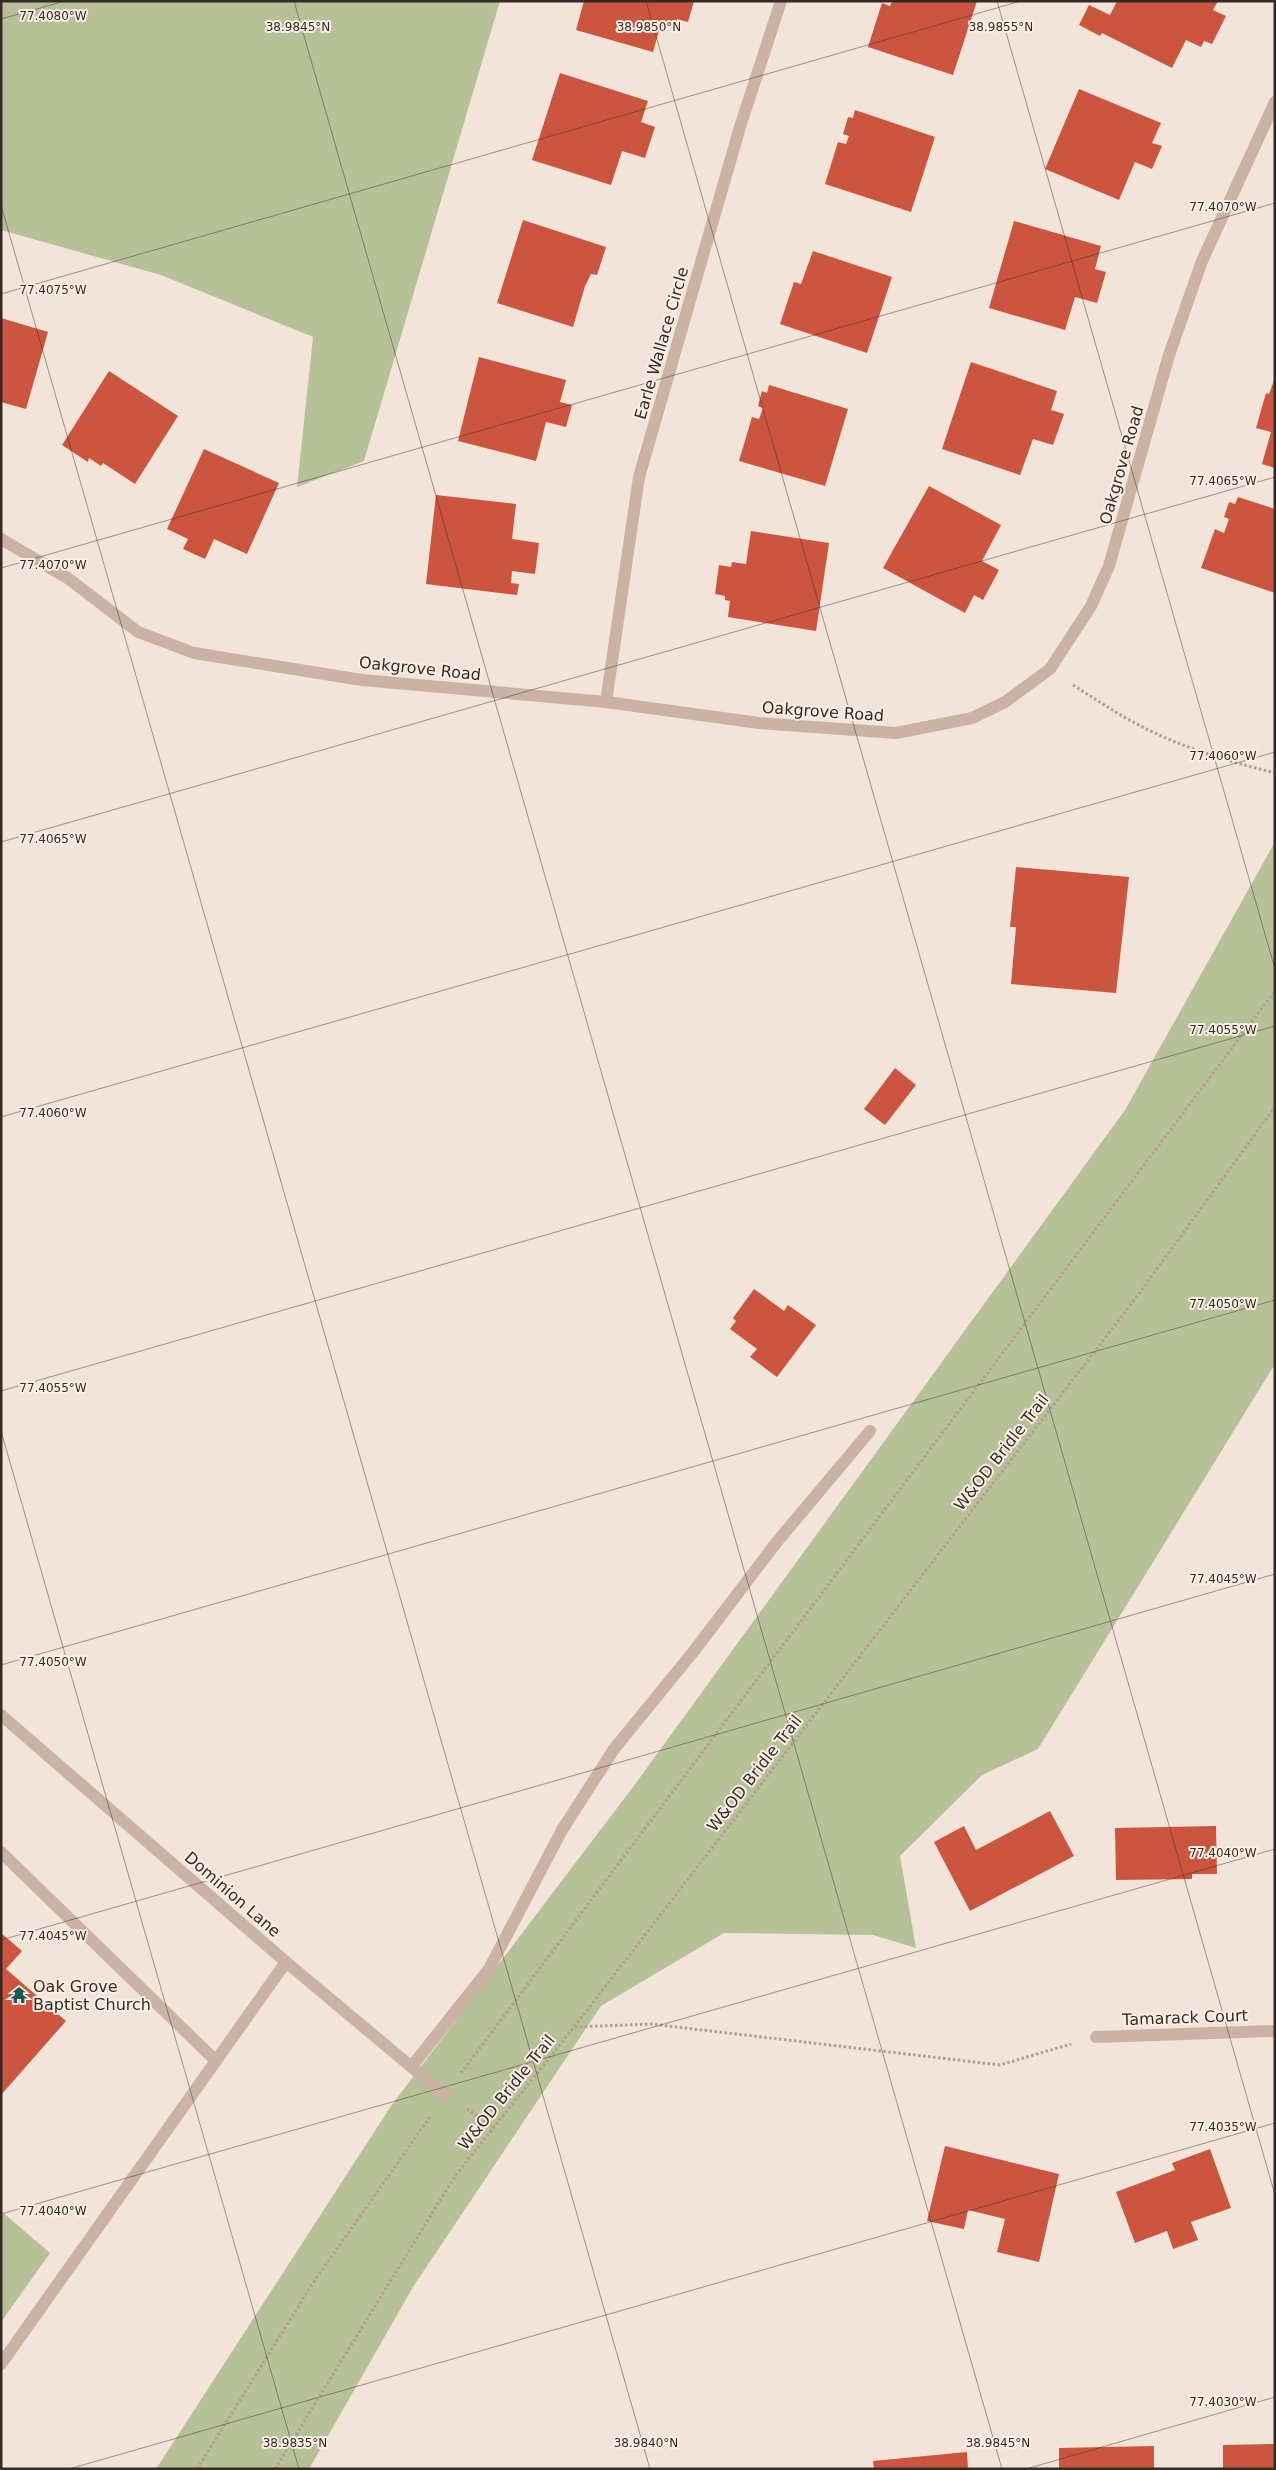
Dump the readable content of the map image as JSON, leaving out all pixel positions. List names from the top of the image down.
{
  "streets": {
    "street": [
      "Earle Wallace Circle",
      "Oakgrove Road",
      "Dominion Lane",
      "Tamarack Court"
    ],
    "path": ["W&OD Bridle Trail"]
  },
  "crossings": [
    ["Earle Wallace Circle", "Oakgrove Road"]
  ],
  "places": {
    "temple": ["Oak Grove Baptist Church"]
  },
  "coordinates": [
    "77.4080°W",
    "38.9845°N",
    "38.9850°N",
    "38.9855°N",
    "77.4070°W",
    "77.4075°W",
    "77.4065°W",
    "77.4060°W",
    "77.4055°W",
    "77.4050°W",
    "77.4045°W",
    "77.4040°W",
    "77.4035°W",
    "77.4030°W",
    "38.9835°N",
    "38.9840°N"
  ]
}
